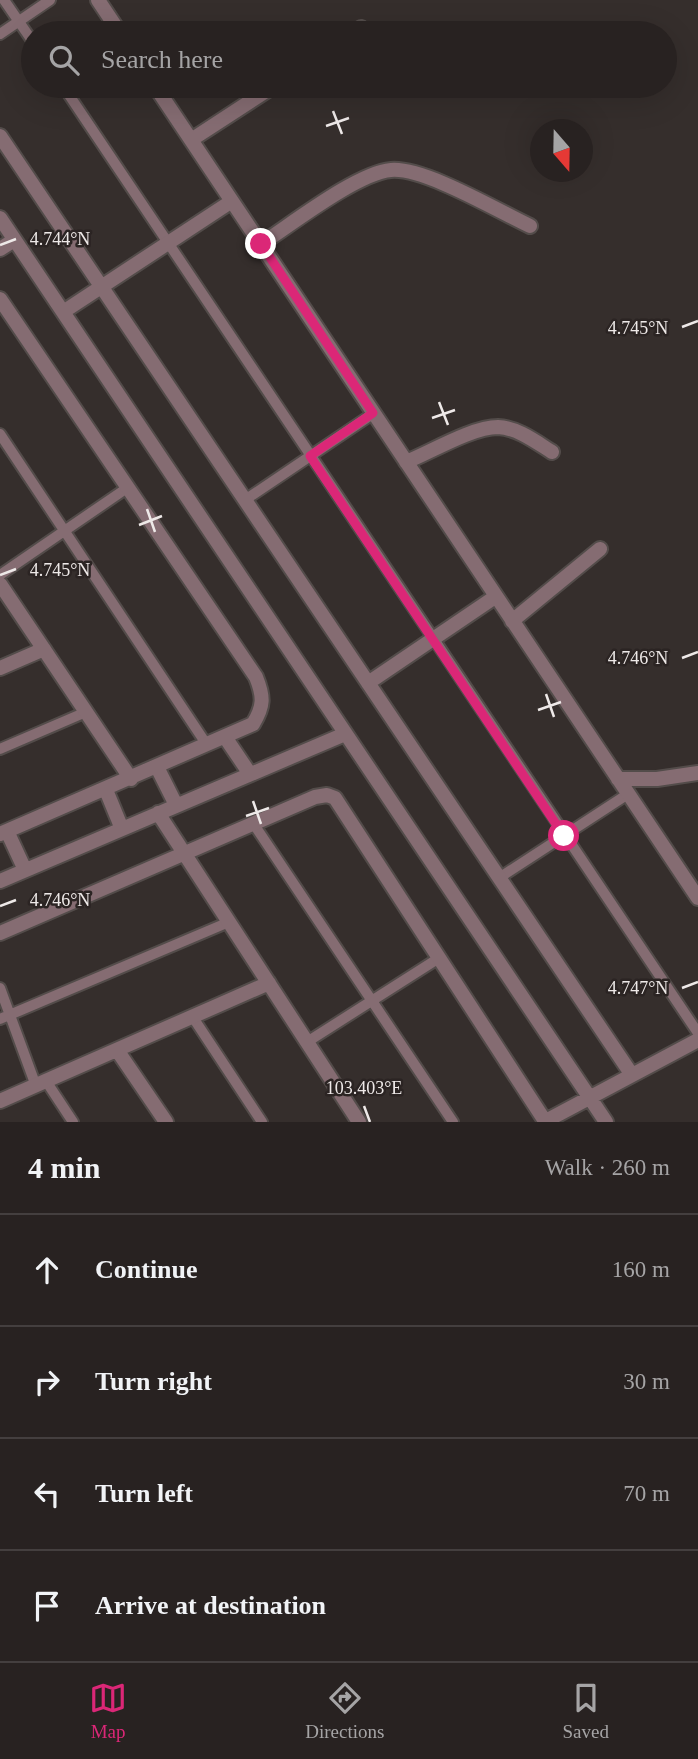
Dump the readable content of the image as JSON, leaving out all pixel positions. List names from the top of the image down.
{
  "north": "bottom",
  "page": {
    "search": "Search here",
    "heading": ["4 min", "Walk · 260 m"],
    "list": [
      ["Continue", "160 m"],
      ["Turn right", "30 m"],
      ["Turn left", "70 m"],
      "Arrive at destination"
    ],
    "nav": ["Map", "Directions", "Saved"]
  },
  "coordinates": [
    "4.744°N",
    "4.745°N",
    "4.746°N",
    "4.747°N",
    "103.403°E"
  ]
}
